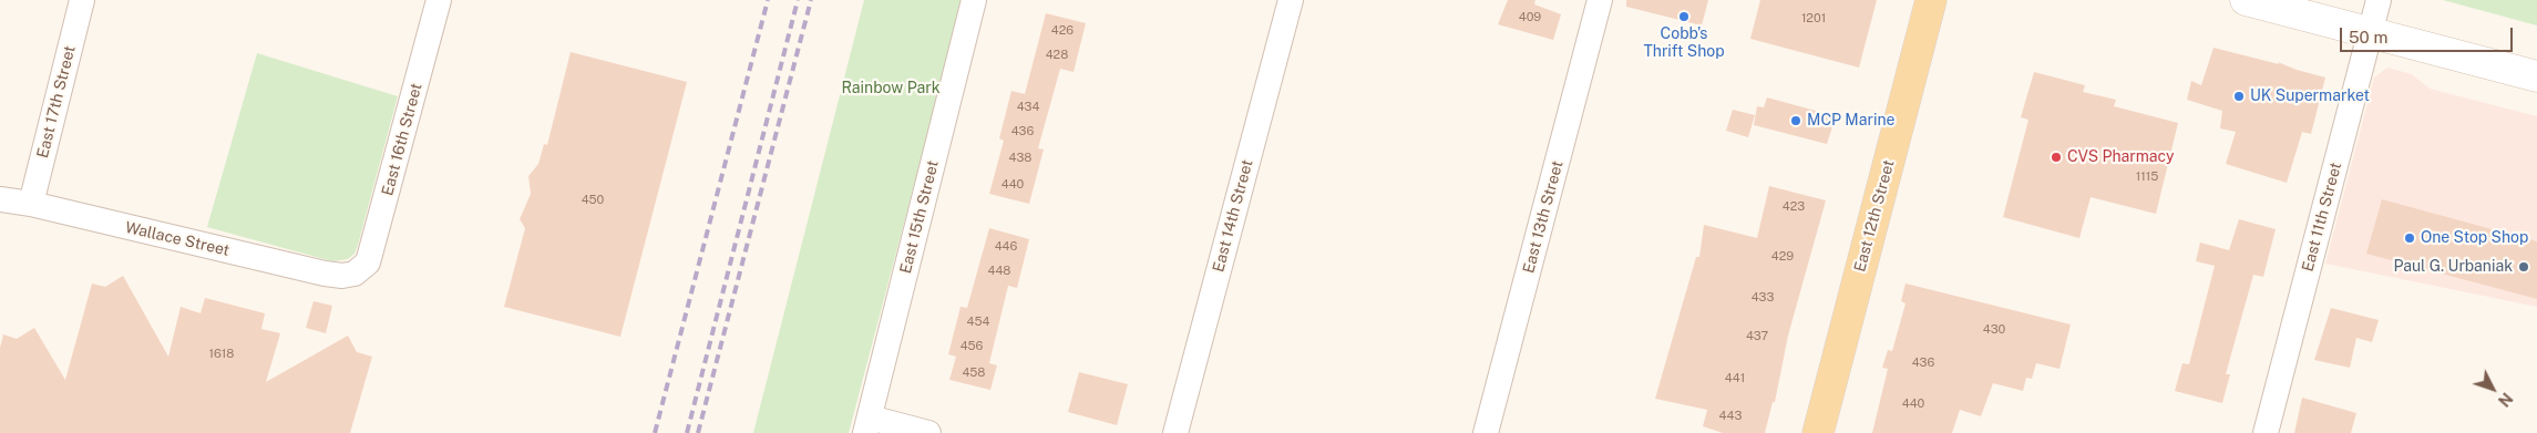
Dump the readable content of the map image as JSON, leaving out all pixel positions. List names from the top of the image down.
{
  "streets": {
    "main road": ["East 12th Street"],
    "street": [
      "East 17th Street",
      "East 16th Street",
      "East 14th Street",
      "East 15th Street",
      "East 13th Street",
      "East 11th Street",
      "Wallace Street"
    ]
  },
  "crossings": [
    ["East 17th Street", "Wallace Street"],
    ["East 16th Street", "Wallace Street"]
  ],
  "parks": ["Rainbow Park"],
  "places": [
    "Cobb's Thrift Shop",
    "UK Supermarket",
    "MCP Marine",
    "CVS Pharmacy",
    "One Stop Shop",
    "Paul G. Urbaniak"
  ],
  "house_numbers": [
    "409",
    "1201",
    "426",
    "428",
    "434",
    "436",
    "438",
    "1115",
    "440",
    "450",
    "423",
    "446",
    "429",
    "448",
    "433",
    "454",
    "430",
    "437",
    "456",
    "1618",
    "436",
    "458",
    "441",
    "440",
    "443"
  ],
  "scale_bar": "50 m",
  "north": "bottom right"
}
